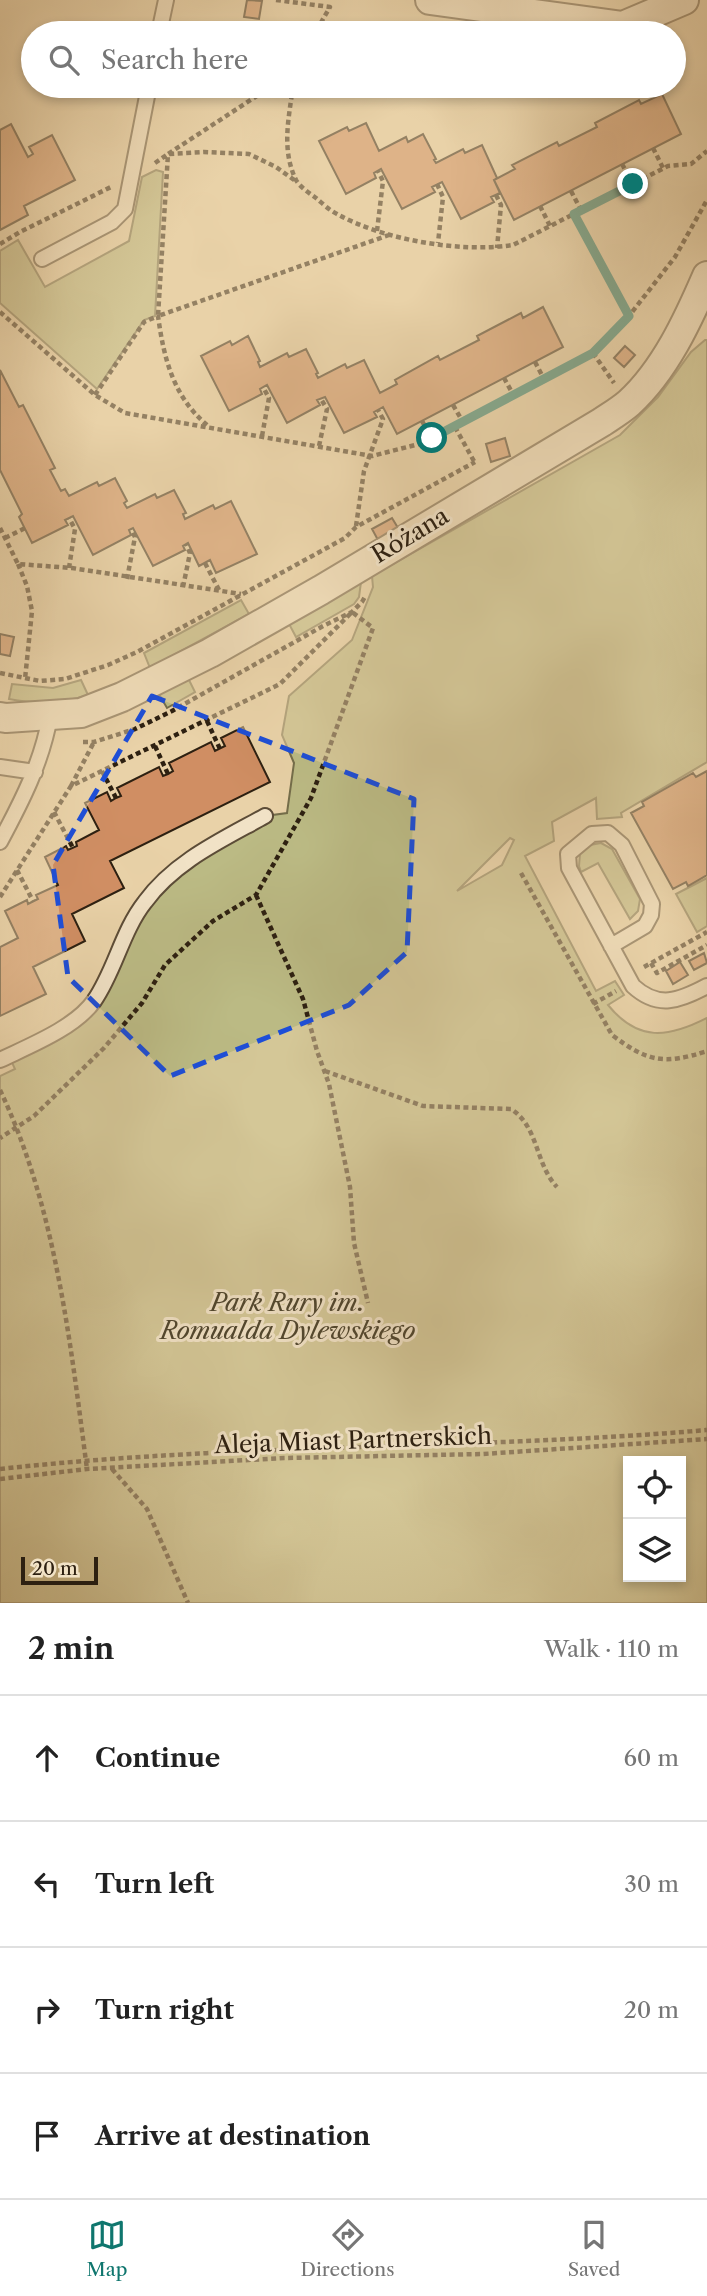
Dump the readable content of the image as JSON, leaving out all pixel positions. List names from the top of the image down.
{
  "streets": {
    "street": ["Różana"],
    "path": ["Aleja Miast Partnerskich"]
  },
  "parks": ["Park Rury im. Romualda Dylewskiego"],
  "scale_bar": "20 m",
  "page": {
    "search": "Search here",
    "scale": "20 m",
    "heading": ["2 min", "Walk · 110 m"],
    "list": [
      ["Continue", "60 m"],
      ["Turn left", "30 m"],
      ["Turn right", "20 m"],
      "Arrive at destination"
    ],
    "nav": ["Map", "Directions", "Saved"]
  }
}
